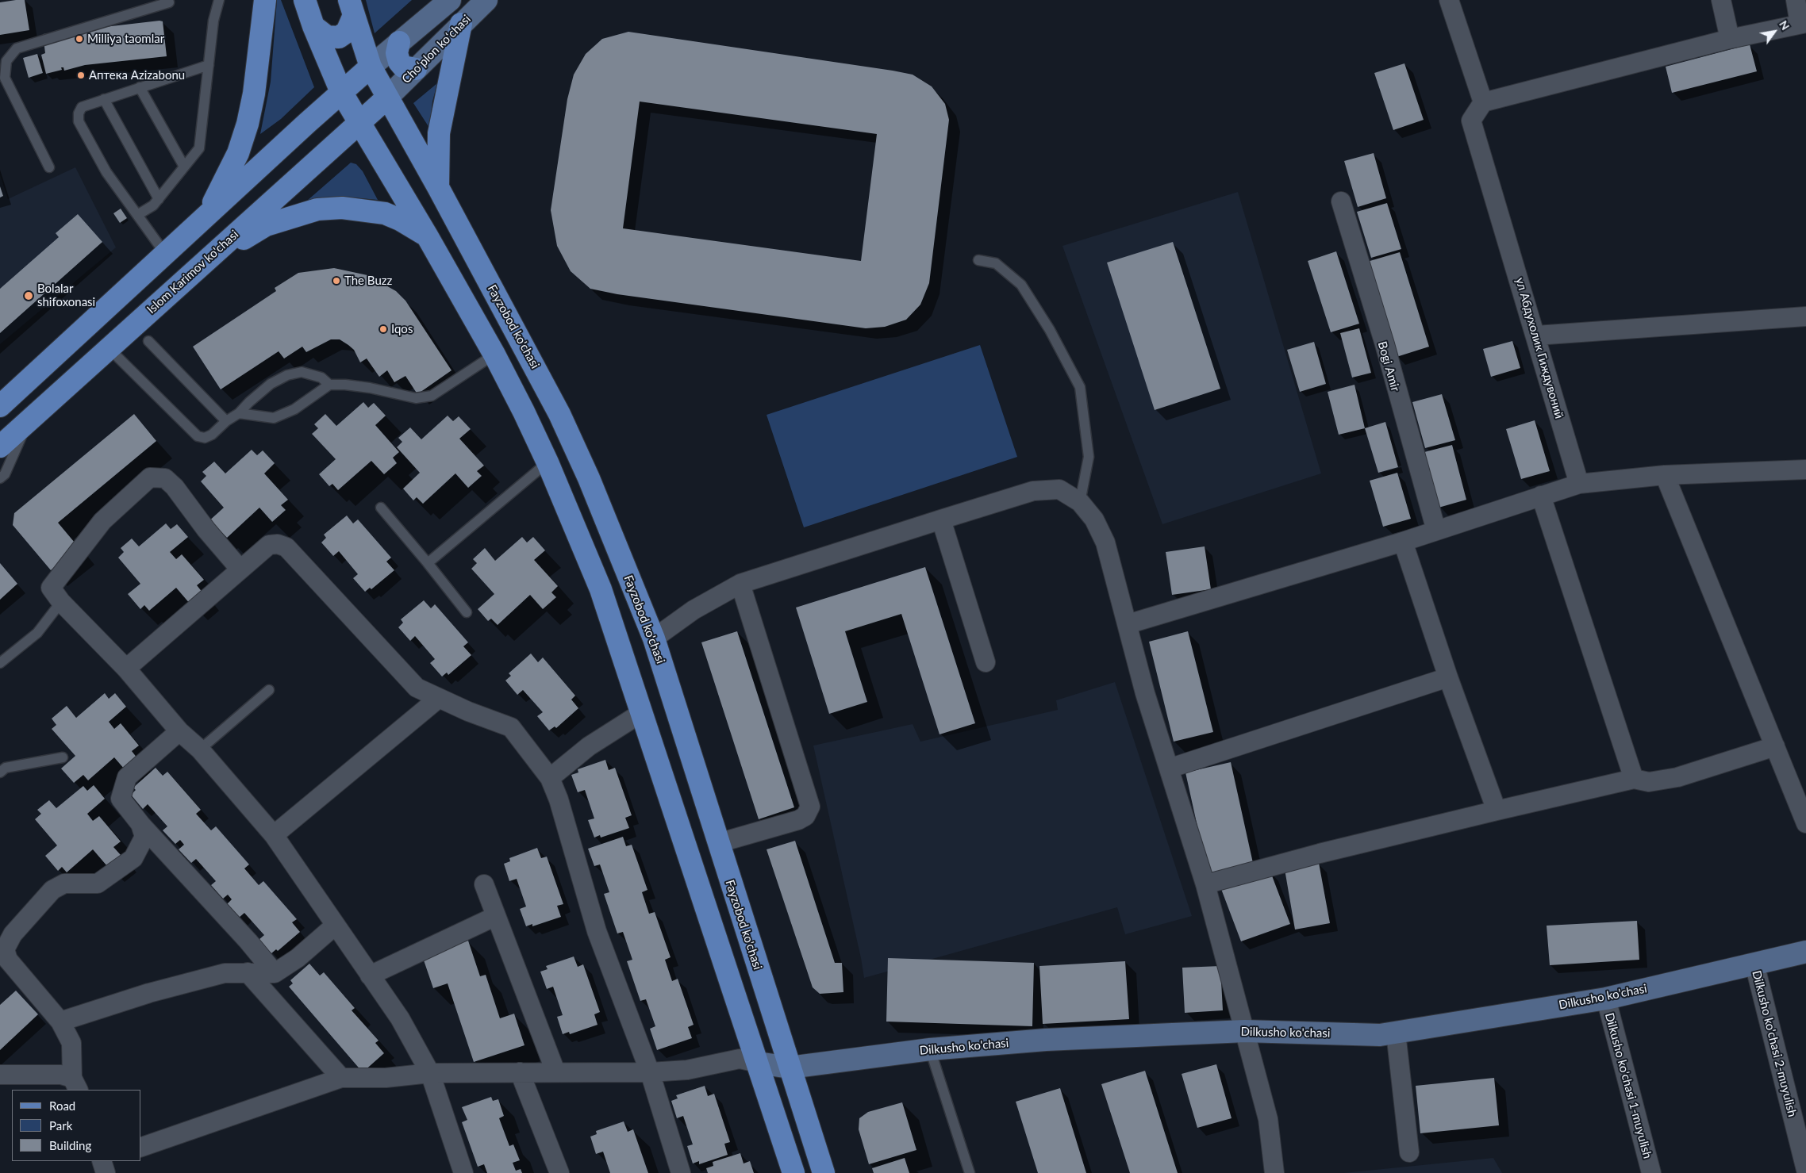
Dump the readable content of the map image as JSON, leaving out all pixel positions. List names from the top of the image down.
{
  "streets": {
    "main road": ["Islom Karimov ko'chasi", "Fayzobod ko'chasi"],
    "street": [
      "Choʻplon koʻchasi",
      "ул Абдухолик Гиждувоний",
      "Dilkusho ko'chasi",
      "Dilkusho ko'chasi 2-muyulish",
      "Dilkusho ko'chasi 1-muyulish"
    ]
  },
  "crossings": [
    ["Choʻplon koʻchasi", "Islom Karimov ko'chasi"],
    ["Choʻplon koʻchasi", "Fayzobod ko'chasi"],
    ["Islom Karimov ko'chasi", "Fayzobod ko'chasi"],
    ["Fayzobod ko'chasi", "Dilkusho ko'chasi"],
    ["Dilkusho ko'chasi", "Dilkusho ko'chasi 2-muyulish"],
    ["Dilkusho ko'chasi", "Dilkusho ko'chasi 1-muyulish"]
  ],
  "places": [
    "Milliya taomlar",
    "Аптека Azizabonu",
    "The Buzz",
    "Bolalar shifoxonasi",
    "Iqos"
  ],
  "legend": ["Road", "Park", "Building"],
  "north": "top right"
}
